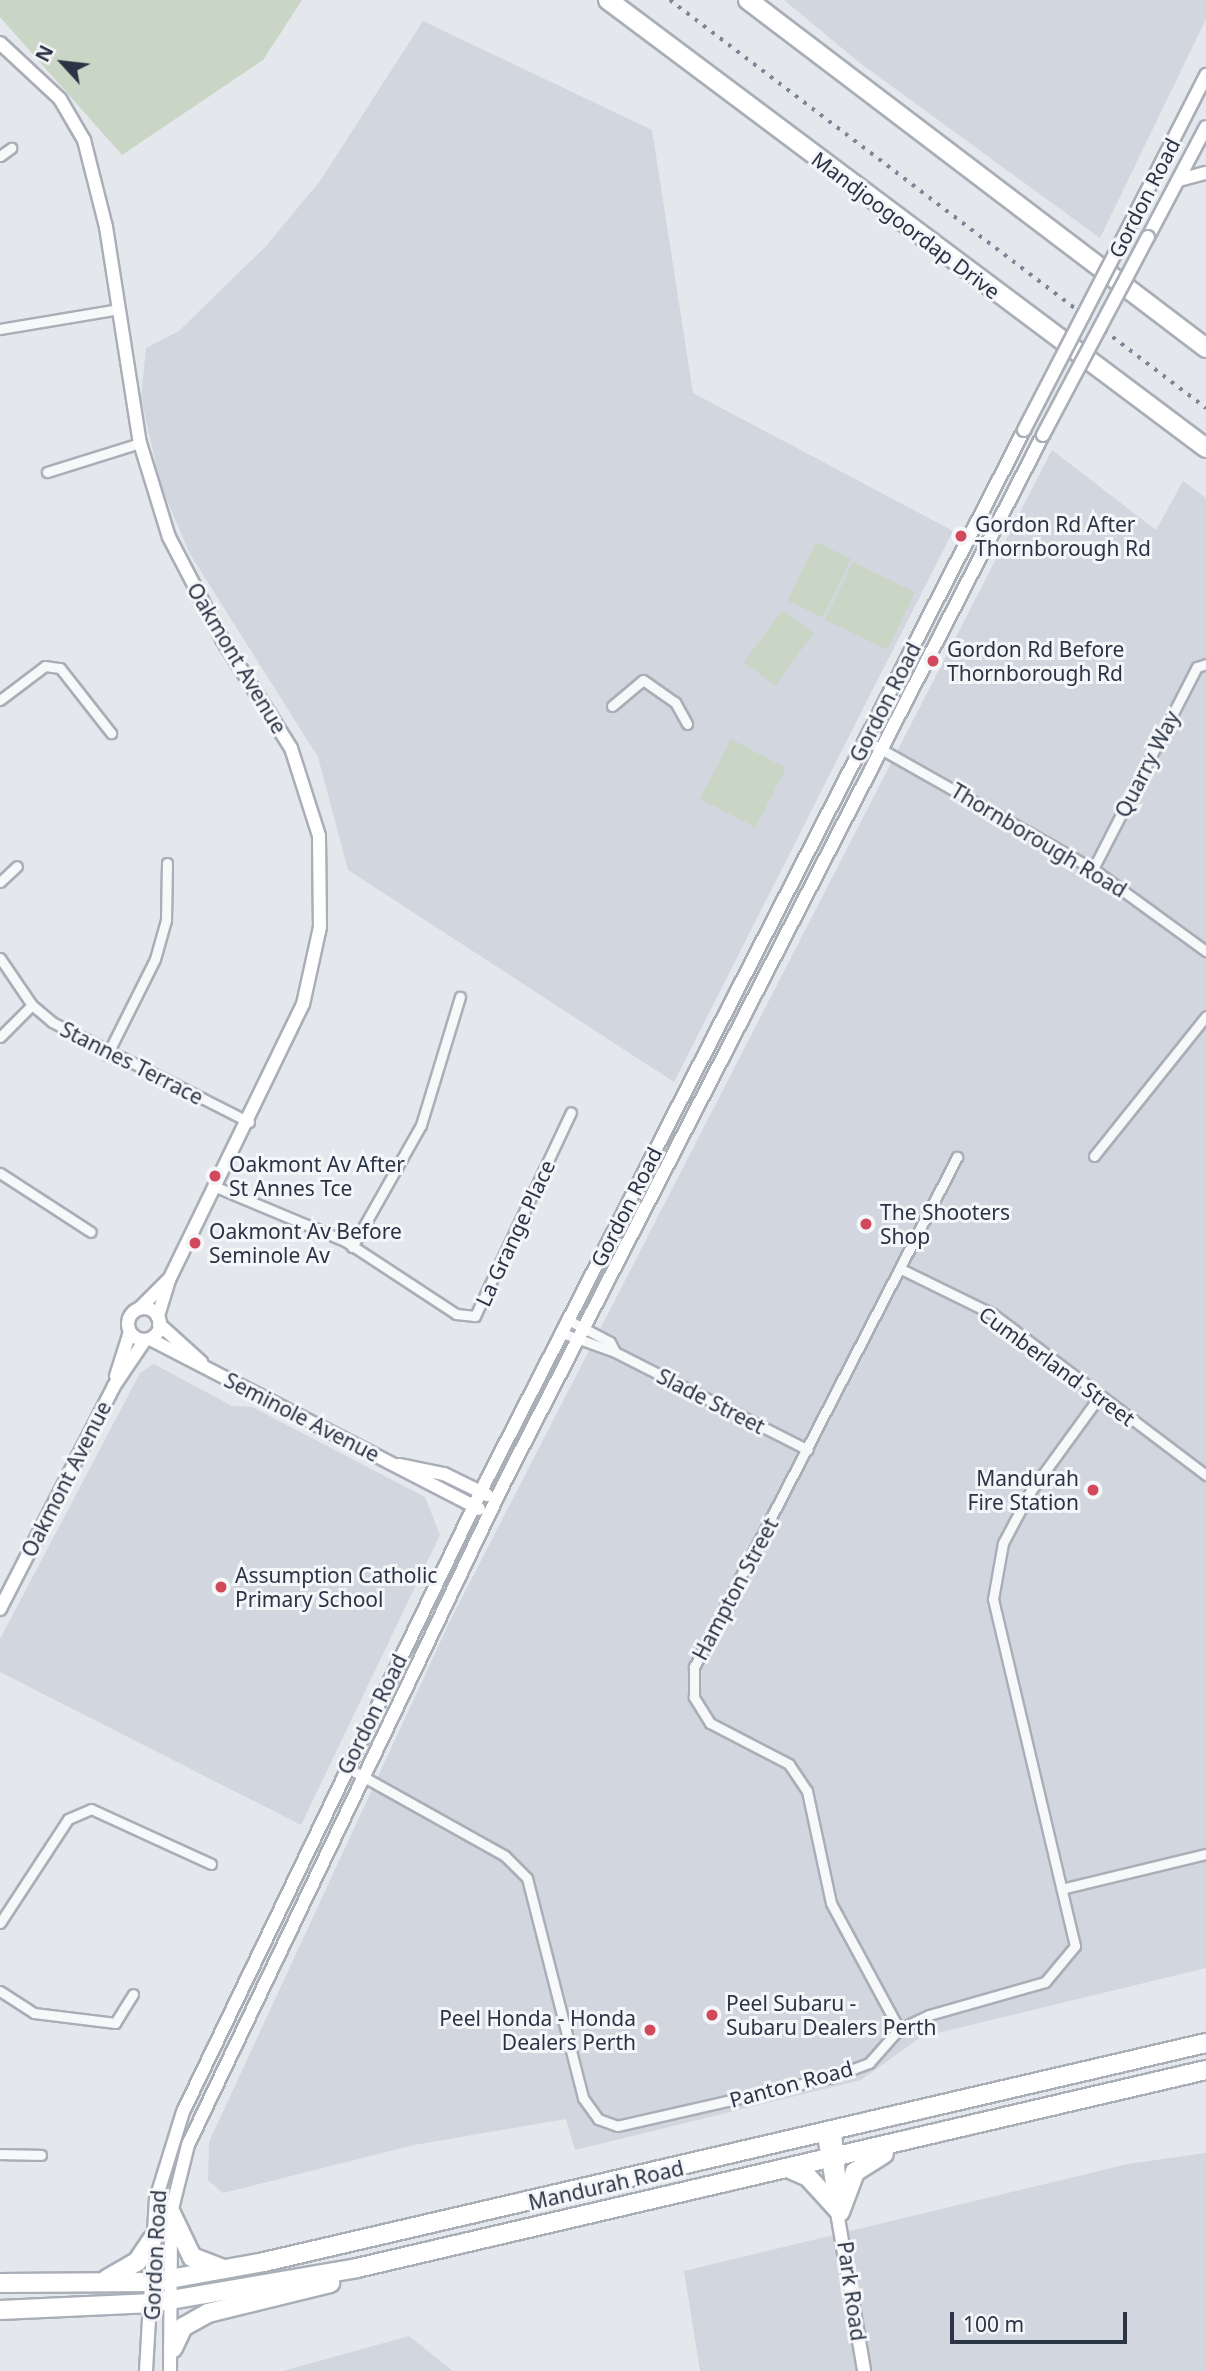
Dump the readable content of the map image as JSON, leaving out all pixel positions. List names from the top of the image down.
{
  "streets": {
    "highway": ["Mandjoogoordap Drive", "Mandurah Road"],
    "main road": [
      "Gordon Road",
      "Oakmont Avenue",
      "Seminole Avenue",
      "Park Road"
    ],
    "street": [
      "Quarry Way",
      "Thornborough Road",
      "Stannes Terrace",
      "La Grange Place",
      "Cumberland Street",
      "Slade Street",
      "Hampton Street",
      "Panton Road"
    ]
  },
  "crossings": [
    ["Gordon Road", "Thornborough Road"],
    ["Gordon Road", "Slade Street"],
    ["Gordon Road", "Seminole Avenue"],
    ["Gordon Road", "Panton Road"],
    ["Gordon Road", "Mandurah Road"],
    ["Oakmont Avenue", "Stannes Terrace"],
    ["Oakmont Avenue", "La Grange Place"],
    ["Oakmont Avenue", "Seminole Avenue"],
    ["Quarry Way", "Thornborough Road"],
    ["Cumberland Street", "Hampton Street"],
    ["Slade Street", "Hampton Street"],
    ["Hampton Street", "Panton Road"],
    ["Mandurah Road", "Park Road"]
  ],
  "places": [
    "Gordon Rd After Thornborough Rd",
    "Gordon Rd Before Thornborough Rd",
    "Oakmont Av After St Annes Tce",
    "The Shooters Shop",
    "Oakmont Av Before Seminole Av",
    "Mandurah Fire Station",
    "Assumption Catholic Primary School",
    "Peel Subaru - Subaru Dealers Perth",
    "Peel Honda - Honda Dealers Perth"
  ],
  "scale_bar": "100 m",
  "north": "top left"
}
